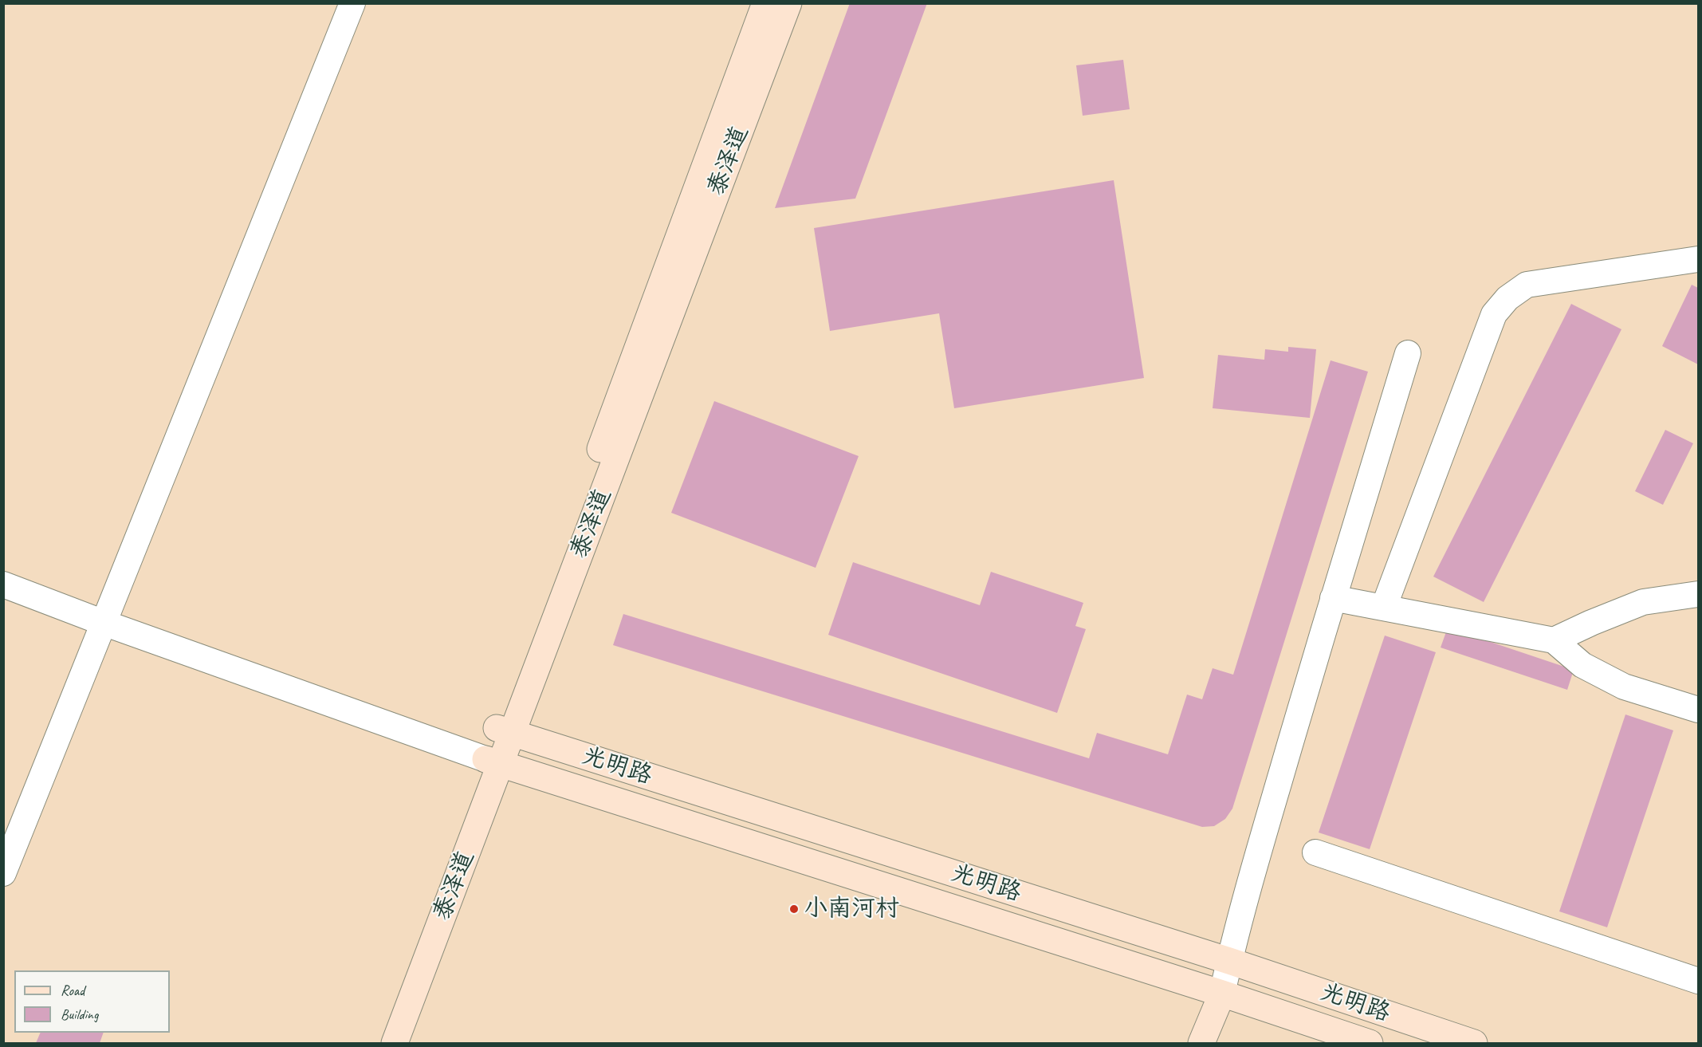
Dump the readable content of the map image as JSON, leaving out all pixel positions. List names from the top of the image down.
{
  "streets": {
    "street": ["泰泽道", "光明路"]
  },
  "crossings": [
    ["泰泽道", "光明路"]
  ],
  "places": ["小南河村"],
  "legend": ["Road", "Building"]
}
